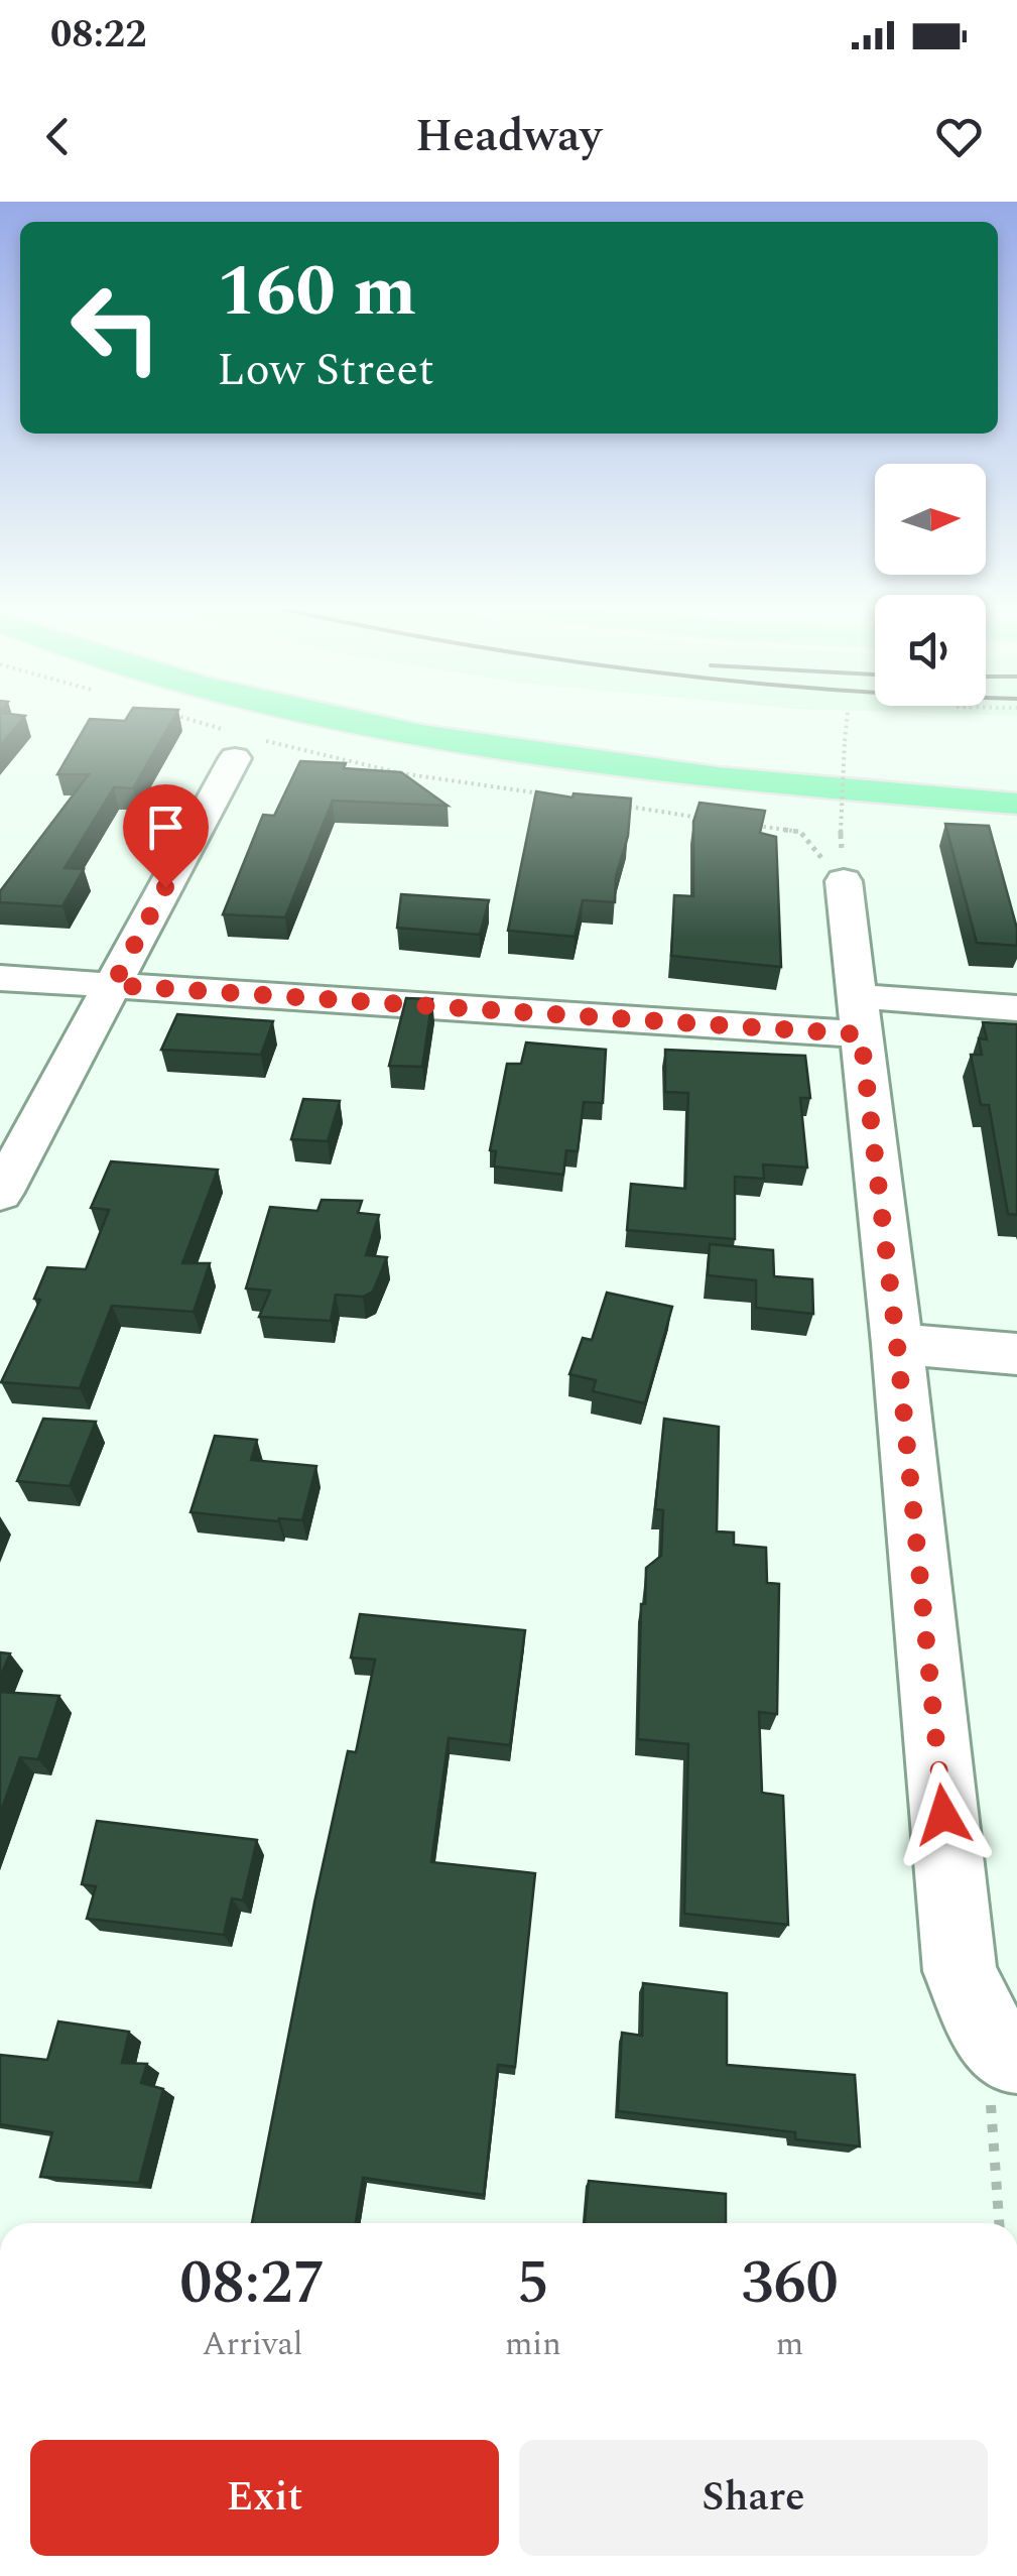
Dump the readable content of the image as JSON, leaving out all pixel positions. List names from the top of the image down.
{
  "north": "right",
  "page": {
    "status": "08:22",
    "header": "Headway",
    "turn": ["160 m", "Low Street"],
    "eta": [
      "08:27",
      "Arrival",
      "5",
      "min",
      "360",
      "m"
    ],
    "buttons": ["Exit", "Share"]
  }
}
